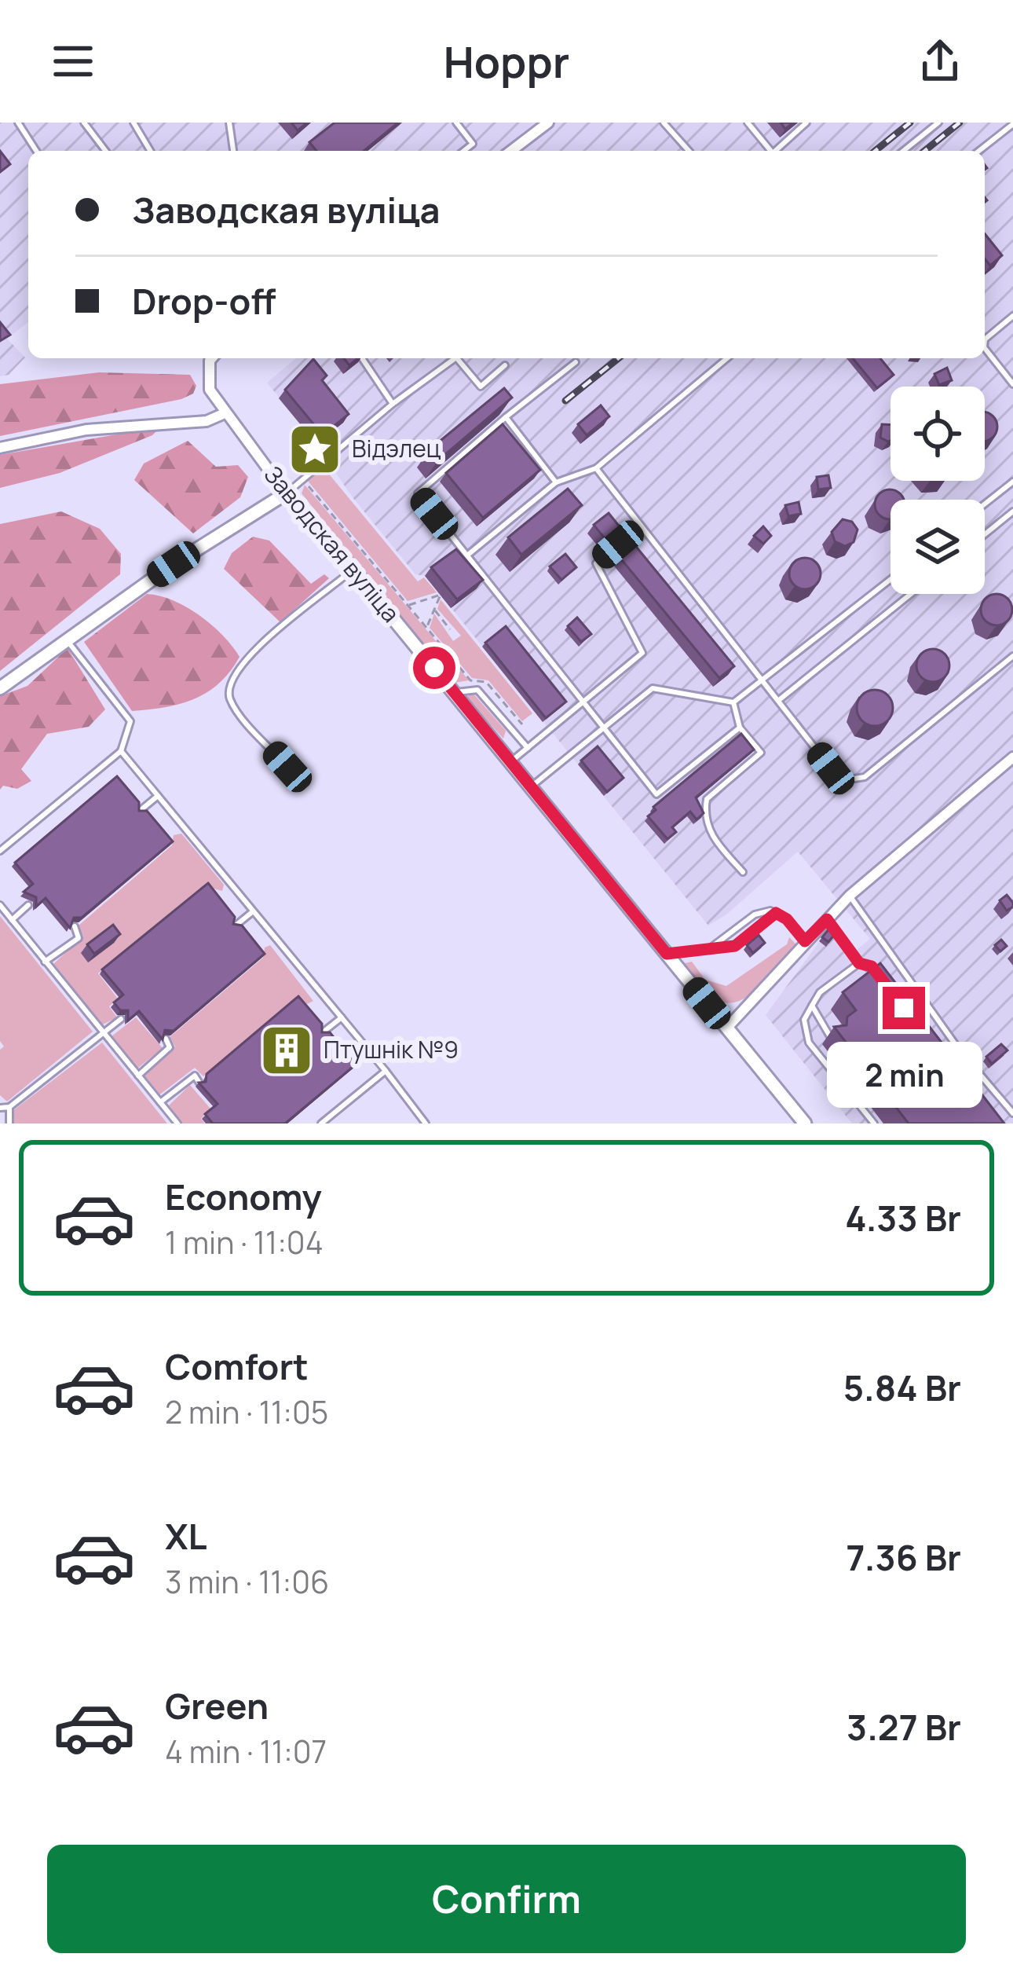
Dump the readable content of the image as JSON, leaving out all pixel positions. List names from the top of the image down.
{
  "streets": {
    "street": ["Заводская вуліца"]
  },
  "places": {
    "place": ["Відэлец"],
    "building": ["Птушнік №9"]
  },
  "page": {
    "header": "Hoppr",
    "banner": ["Заводская вуліца", "Drop-off"],
    "bubble": "2 min",
    "list": [
      {
        "name": "Economy",
        "note": "1 min · 11:04",
        "value": "4.33 Br"
      },
      {
        "name": "Comfort",
        "note": "2 min · 11:05",
        "value": "5.84 Br"
      },
      {
        "name": "XL",
        "note": "3 min · 11:06",
        "value": "7.36 Br"
      },
      {
        "name": "Green",
        "note": "4 min · 11:07",
        "value": "3.27 Br"
      }
    ],
    "buttons": "Confirm"
  }
}
